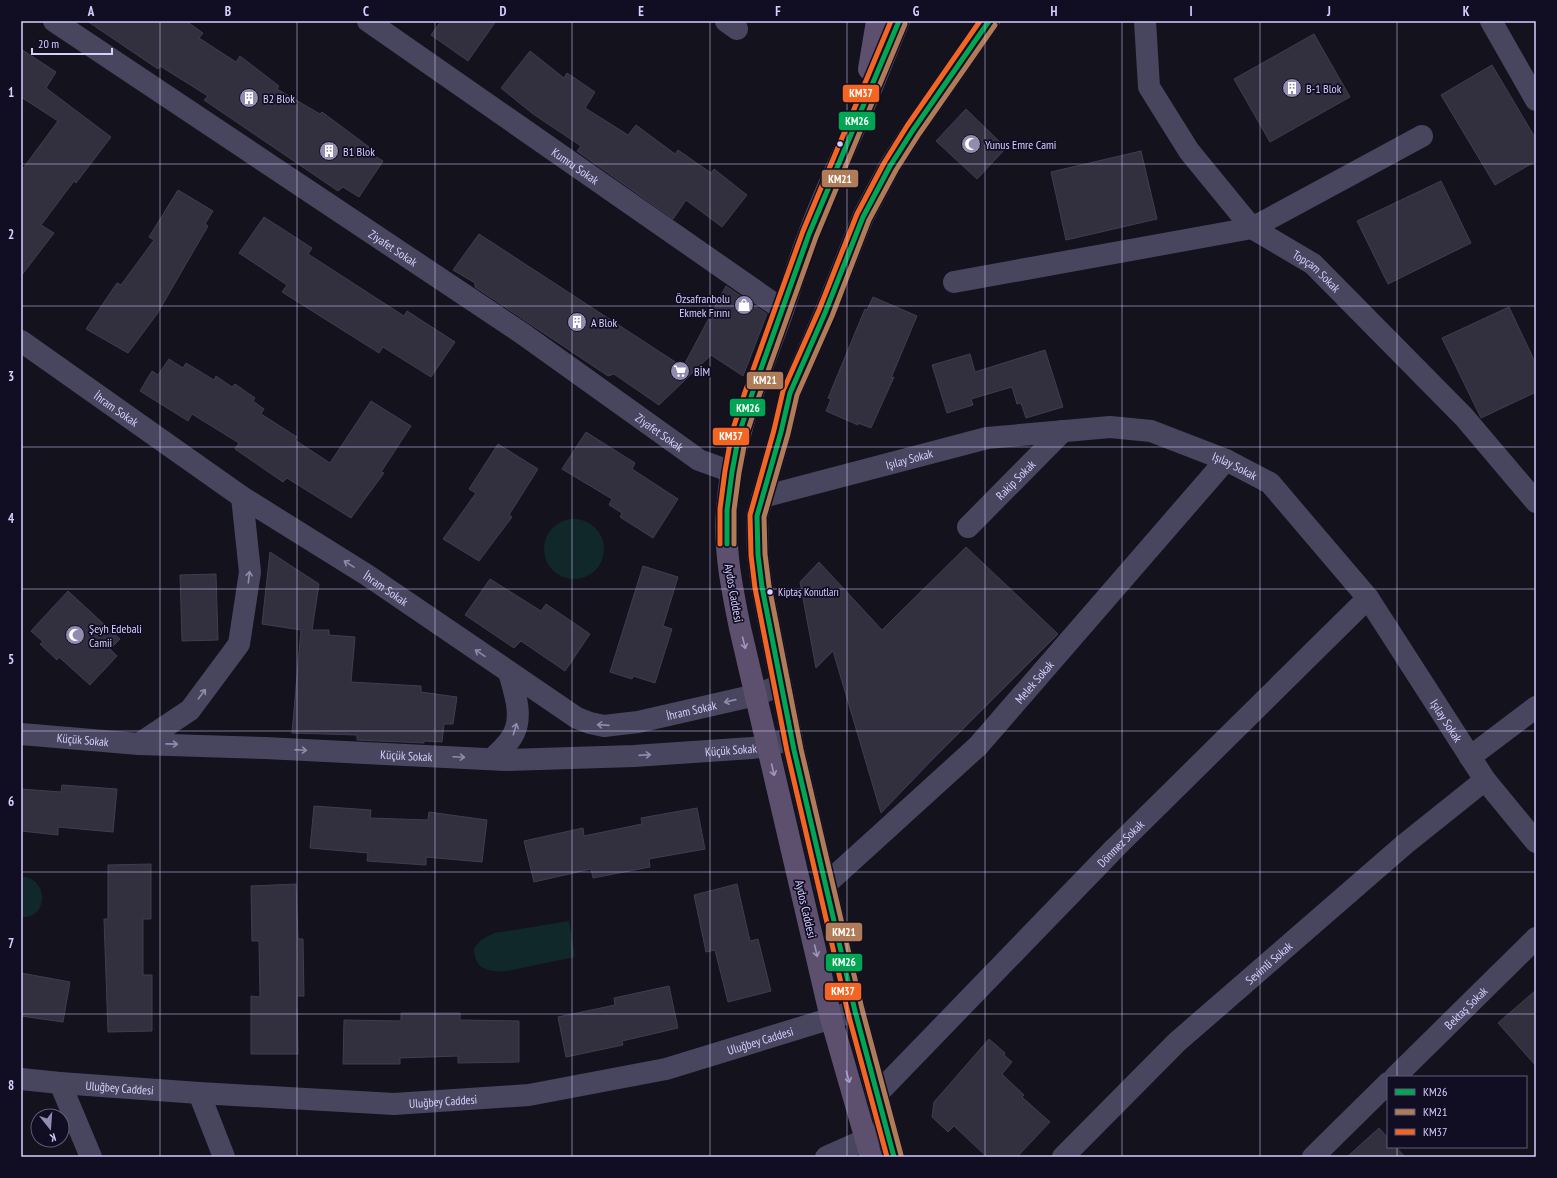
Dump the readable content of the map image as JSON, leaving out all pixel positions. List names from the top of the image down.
{
  "streets": {
    "main road": ["Aydos Caddesi"],
    "street": [
      "Kumru Sokak",
      "Ziyafet Sokak",
      "Topçam Sokak",
      "İhram Sokak",
      "Işılay Sokak",
      "Rakip Sokak",
      "Melek Sokak",
      "Küçük Sokak",
      "Dönmez Sokak",
      "Sevimli Sokak",
      "Bektaş Sokak",
      "Uluğbey Caddesi"
    ]
  },
  "crossings": [
    ["Kumru Sokak", "Aydos Caddesi"],
    ["Ziyafet Sokak", "Aydos Caddesi"],
    ["İhram Sokak", "Aydos Caddesi"],
    ["Işılay Sokak", "Rakip Sokak"],
    ["Işılay Sokak", "Aydos Caddesi"],
    ["Işılay Sokak", "Melek Sokak"],
    ["Işılay Sokak", "Dönmez Sokak"],
    ["Işılay Sokak", "Sevimli Sokak"],
    ["Aydos Caddesi", "Melek Sokak"],
    ["Aydos Caddesi", "Küçük Sokak"],
    ["Aydos Caddesi", "Dönmez Sokak"],
    ["Aydos Caddesi", "Uluğbey Caddesi"]
  ],
  "one_way": ["İhram Sokak", "Küçük Sokak"],
  "places": {
    "building": [
      "B-1 Blok",
      "B2 Blok",
      "B1 Blok",
      "A Blok"
    ],
    "mosque": ["Yunus Emre Cami", "Şeyh Edebali Camii"],
    "shop": ["Özsafranbolu Ekmek Fırını"],
    "supermarket": ["BİM"],
    "other": ["Kiptaş Konutları"]
  },
  "lines": ["transit line KM26", "transit line KM37", "transit line KM21"],
  "legend": ["KM26", "KM21", "KM37"],
  "scale_bar": "20 m",
  "north": "bottom",
  "grid": {
    "columns": [
      "A",
      "B",
      "C",
      "D",
      "E",
      "F",
      "G",
      "H",
      "I",
      "J",
      "K"
    ],
    "rows": [
      "1",
      "2",
      "3",
      "4",
      "5",
      "6",
      "7",
      "8"
    ]
  }
}
